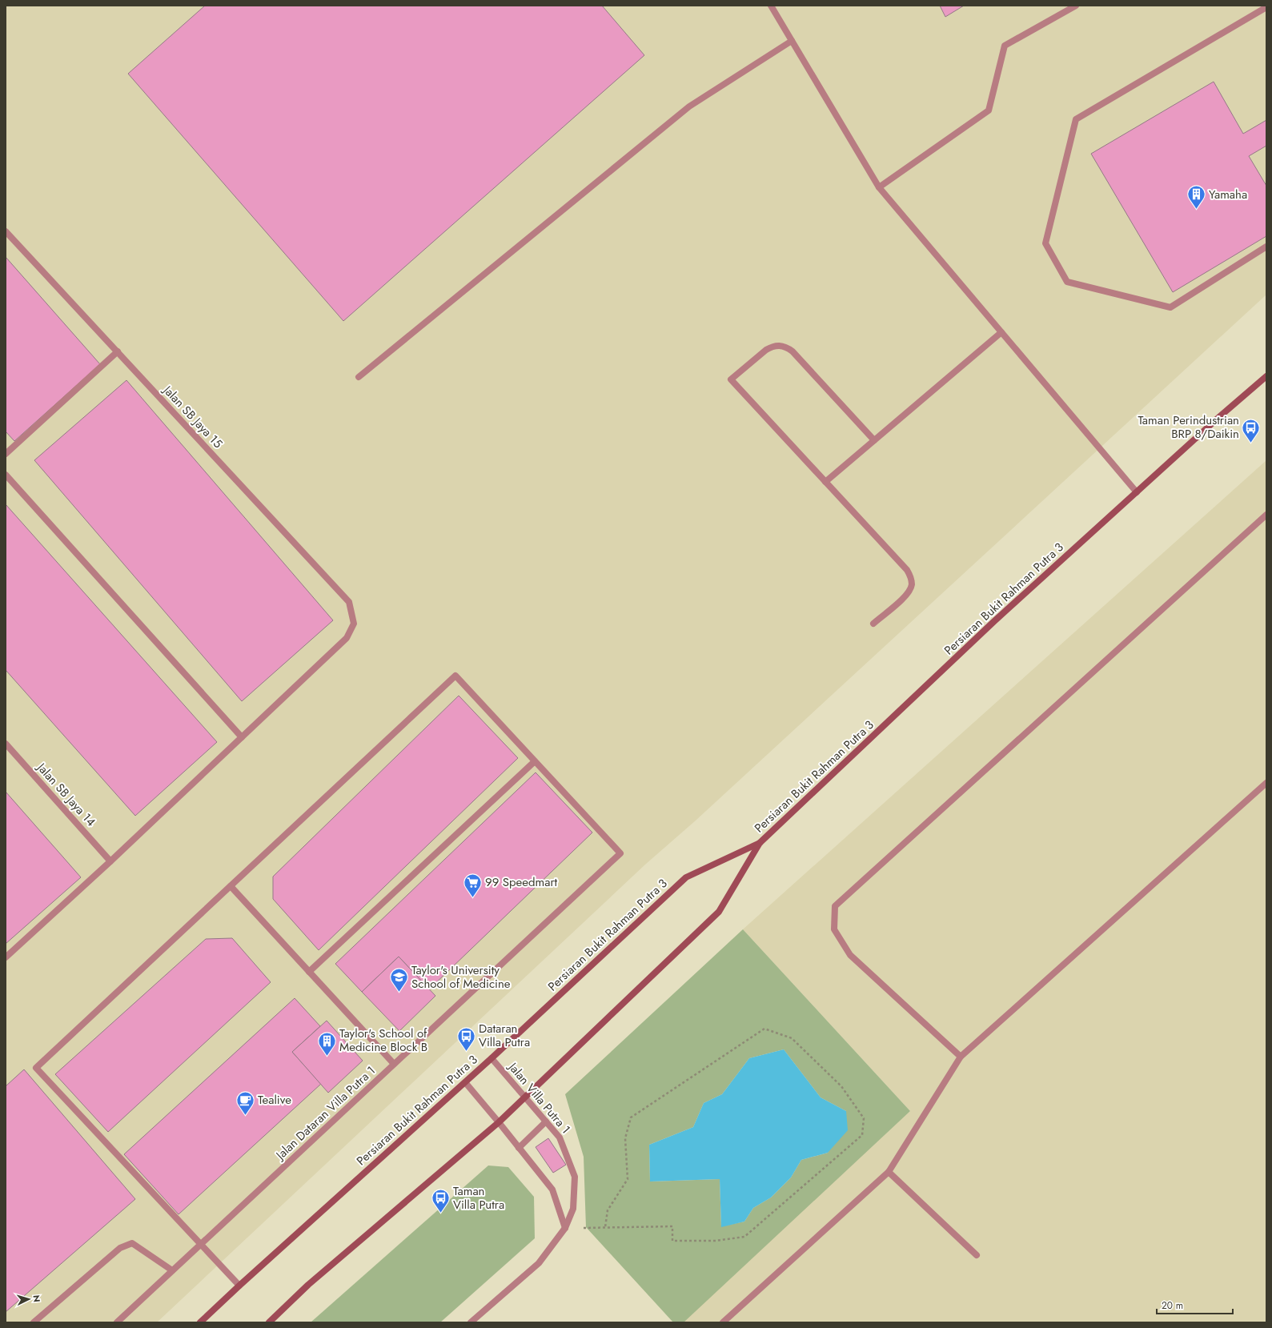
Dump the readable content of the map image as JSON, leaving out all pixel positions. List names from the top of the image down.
{
  "streets": {
    "main road": ["Persiaran Bukit Rahman Putra 3"],
    "street": [
      "Jalan SB Jaya 15",
      "Jalan SB Jaya 14",
      "Jalan Villa Putra 1",
      "Jalan Dataran Villa Putra 1"
    ]
  },
  "crossings": [
    ["Persiaran Bukit Rahman Putra 3", "Jalan Villa Putra 1"]
  ],
  "places": {
    "building": ["Yamaha", "Taylor's School of Medicine Block B"],
    "bus stop": ["Taman Perindustrian BRP 8/Daikin", "Dataran Villa Putra", "Taman Villa Putra"],
    "supermarket": ["99 Speedmart"],
    "school or university": ["Taylor's University School of Medicine"],
    "cafe": ["Tealive"]
  },
  "scale_bar": "20 m",
  "north": "right"
}
